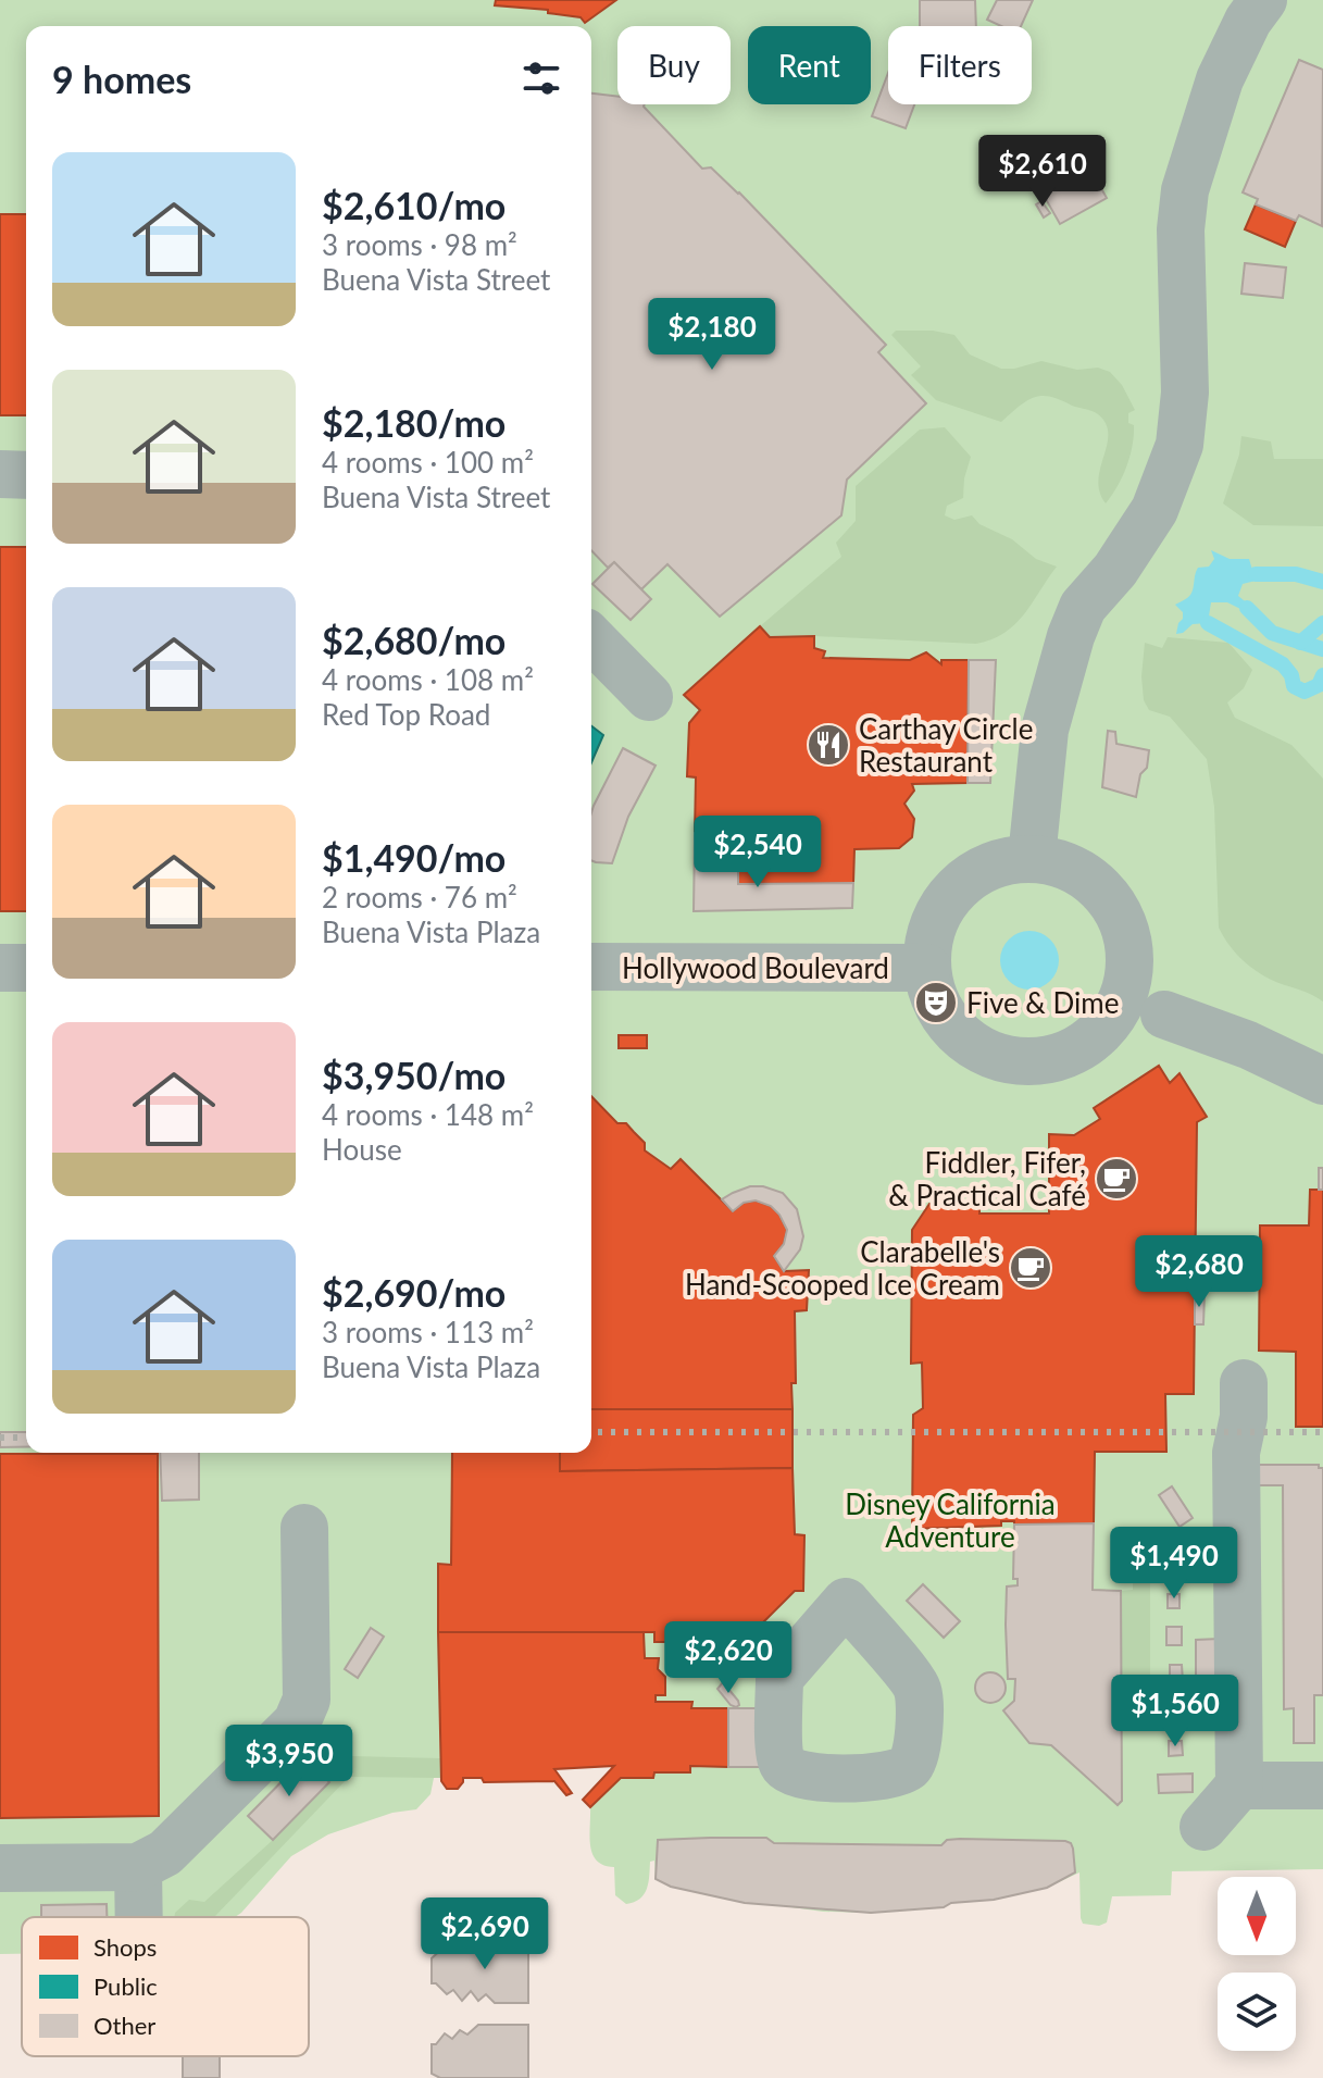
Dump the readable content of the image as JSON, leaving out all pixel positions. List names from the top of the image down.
{
  "streets": {
    "street": ["Hollywood Boulevard"]
  },
  "parks": ["Disney California Adventure"],
  "places": {
    "restaurant": ["Carthay Circle Restaurant"],
    "theatre": ["Five & Dime"],
    "cafe": ["Fiddler, Fifer, & Practical Café", "Clarabelle's Hand-Scooped Ice Cream"]
  },
  "legend": ["Shops", "Public", "Other"],
  "north": "bottom",
  "page": {
    "chip": ["Buy", "Rent", "Filters"],
    "heading": "9 homes",
    "list": [
      {
        "name": "$2,610/mo",
        "note": "3 rooms · 98 m² · Buena Vista Street"
      },
      {
        "name": "$2,180/mo",
        "note": "4 rooms · 100 m² · Buena Vista Street"
      },
      {
        "name": "$2,680/mo",
        "note": "4 rooms · 108 m² · Red Top Road"
      },
      {
        "name": "$1,490/mo",
        "note": "2 rooms · 76 m² · Buena Vista Plaza"
      },
      {
        "name": "$3,950/mo",
        "note": "4 rooms · 148 m² · House"
      },
      {
        "name": "$2,690/mo",
        "note": "3 rooms · 113 m² · Buena Vista Plaza"
      }
    ],
    "price": [
      "$2,610",
      "$2,180",
      "$2,540",
      "$2,680",
      "$1,490",
      "$2,620",
      "$1,560",
      "$3,950",
      "$2,690"
    ]
  }
}
